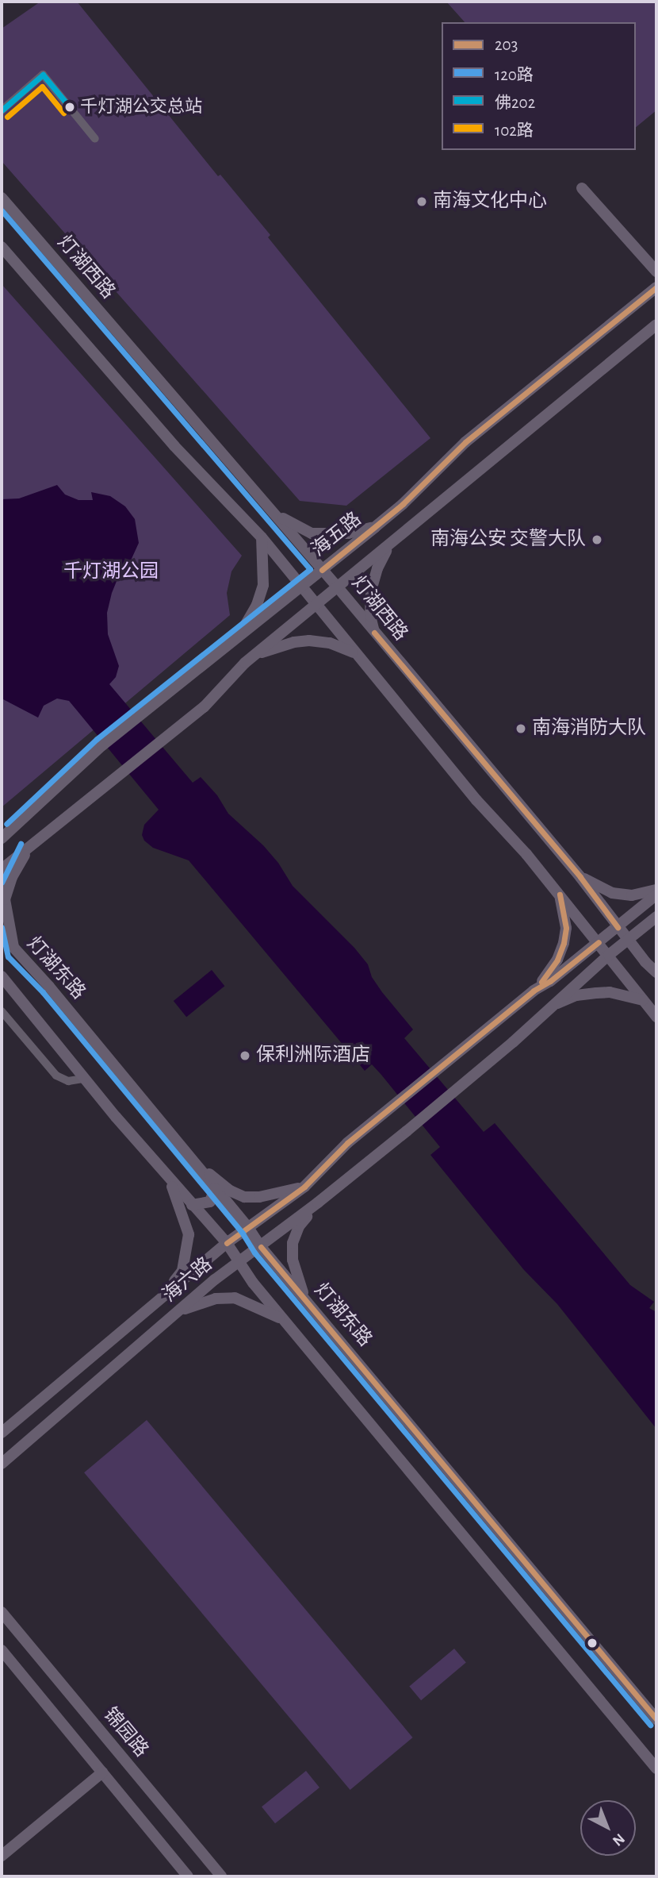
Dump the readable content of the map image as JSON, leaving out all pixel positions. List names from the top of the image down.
{
  "streets": {
    "main road": [
      "灯湖西路",
      "海五路",
      "灯湖东路",
      "海六路",
      "锦园路"
    ]
  },
  "crossings": [
    ["灯湖西路", "海五路"],
    ["灯湖西路", "海六路"],
    ["灯湖东路", "海六路"]
  ],
  "parks": ["千灯湖公园"],
  "places": [
    "千灯湖公交总站",
    "南海文化中心",
    "南海公安 交警大队",
    "南海消防大队",
    "保利洲际酒店"
  ],
  "lines": [
    "transit line 佛202",
    "transit line 102路",
    "transit line 120路",
    "transit line 203"
  ],
  "legend": [
    "203",
    "120路",
    "佛202",
    "102路"
  ],
  "north": "bottom right"
}
